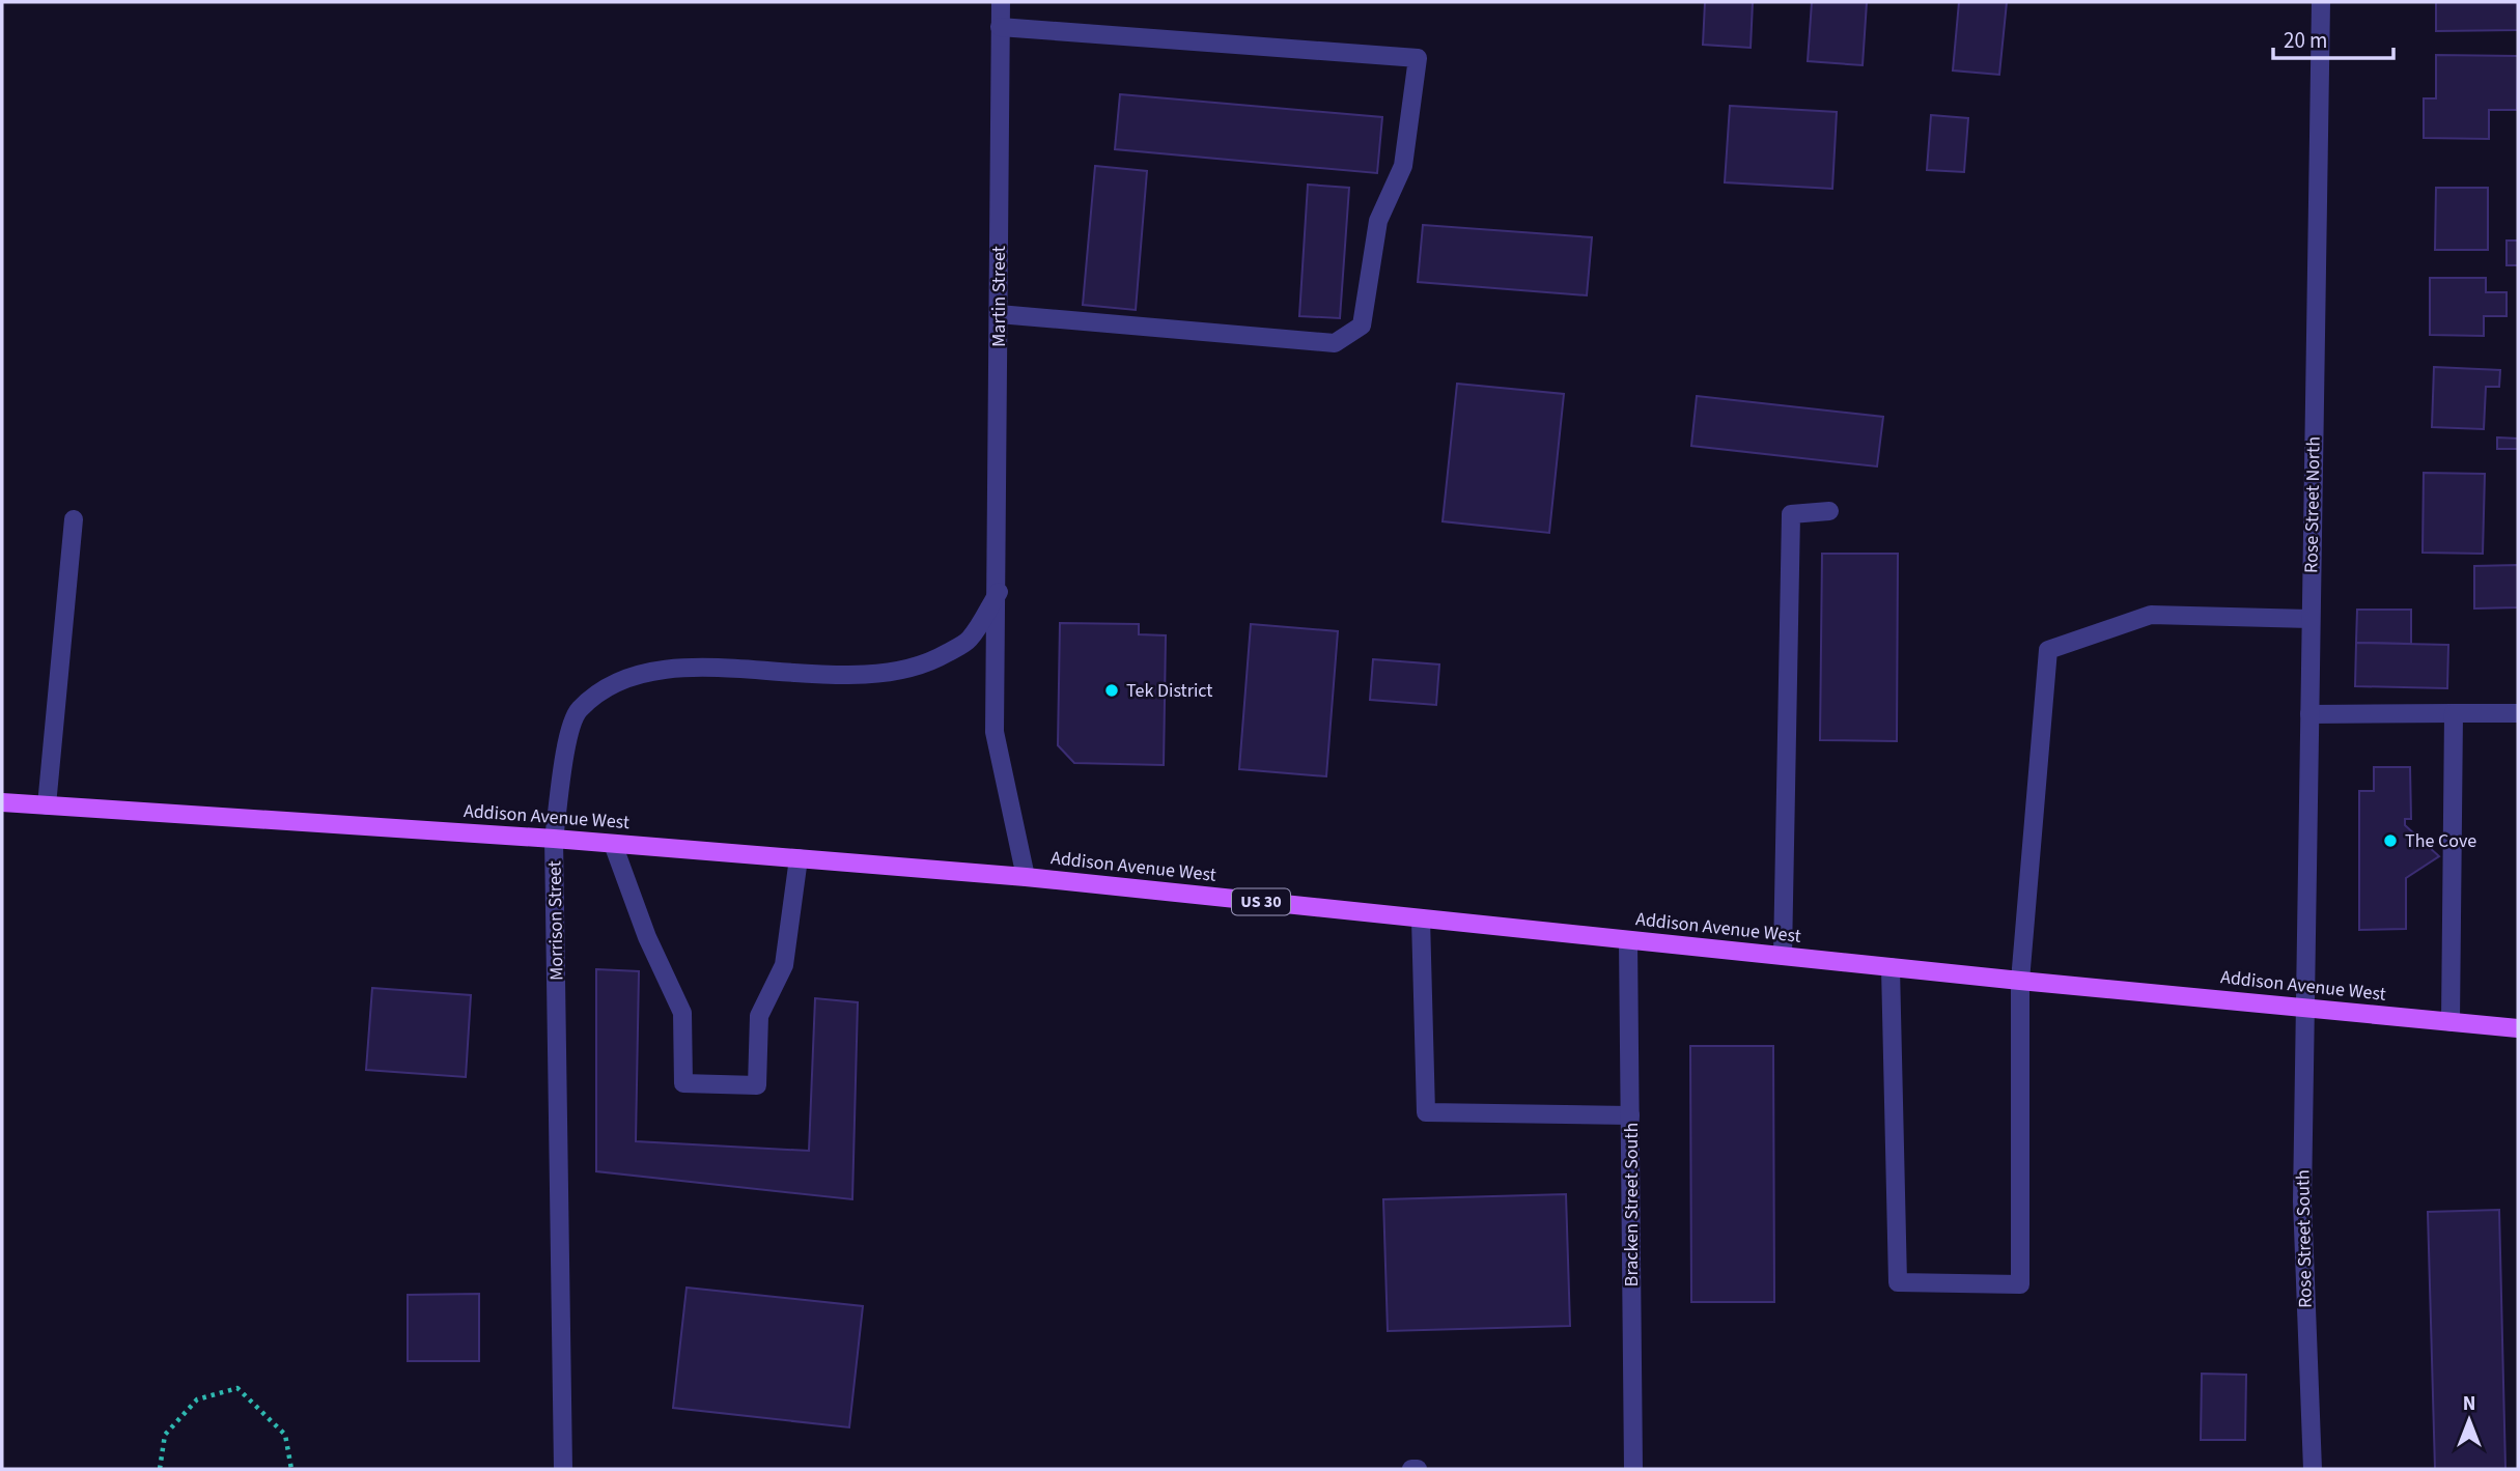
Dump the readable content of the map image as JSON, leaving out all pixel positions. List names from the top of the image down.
{
  "streets": {
    "main road": ["Addison Avenue West", "US 30"],
    "street": [
      "Martin Street",
      "Rose Street North",
      "Morrison Street",
      "Bracken Street South",
      "Rose Street South"
    ]
  },
  "crossings": [
    ["Martin Street", "Addison Avenue West"],
    ["Martin Street", "Morrison Street"],
    ["Rose Street North", "Addison Avenue West"],
    ["Rose Street North", "Rose Street South"],
    ["Addison Avenue West", "Morrison Street"],
    ["Addison Avenue West", "Bracken Street South"],
    ["Addison Avenue West", "Rose Street South"]
  ],
  "places": ["Tek District", "The Cove"],
  "scale_bar": "20 m",
  "north": "top"
}
